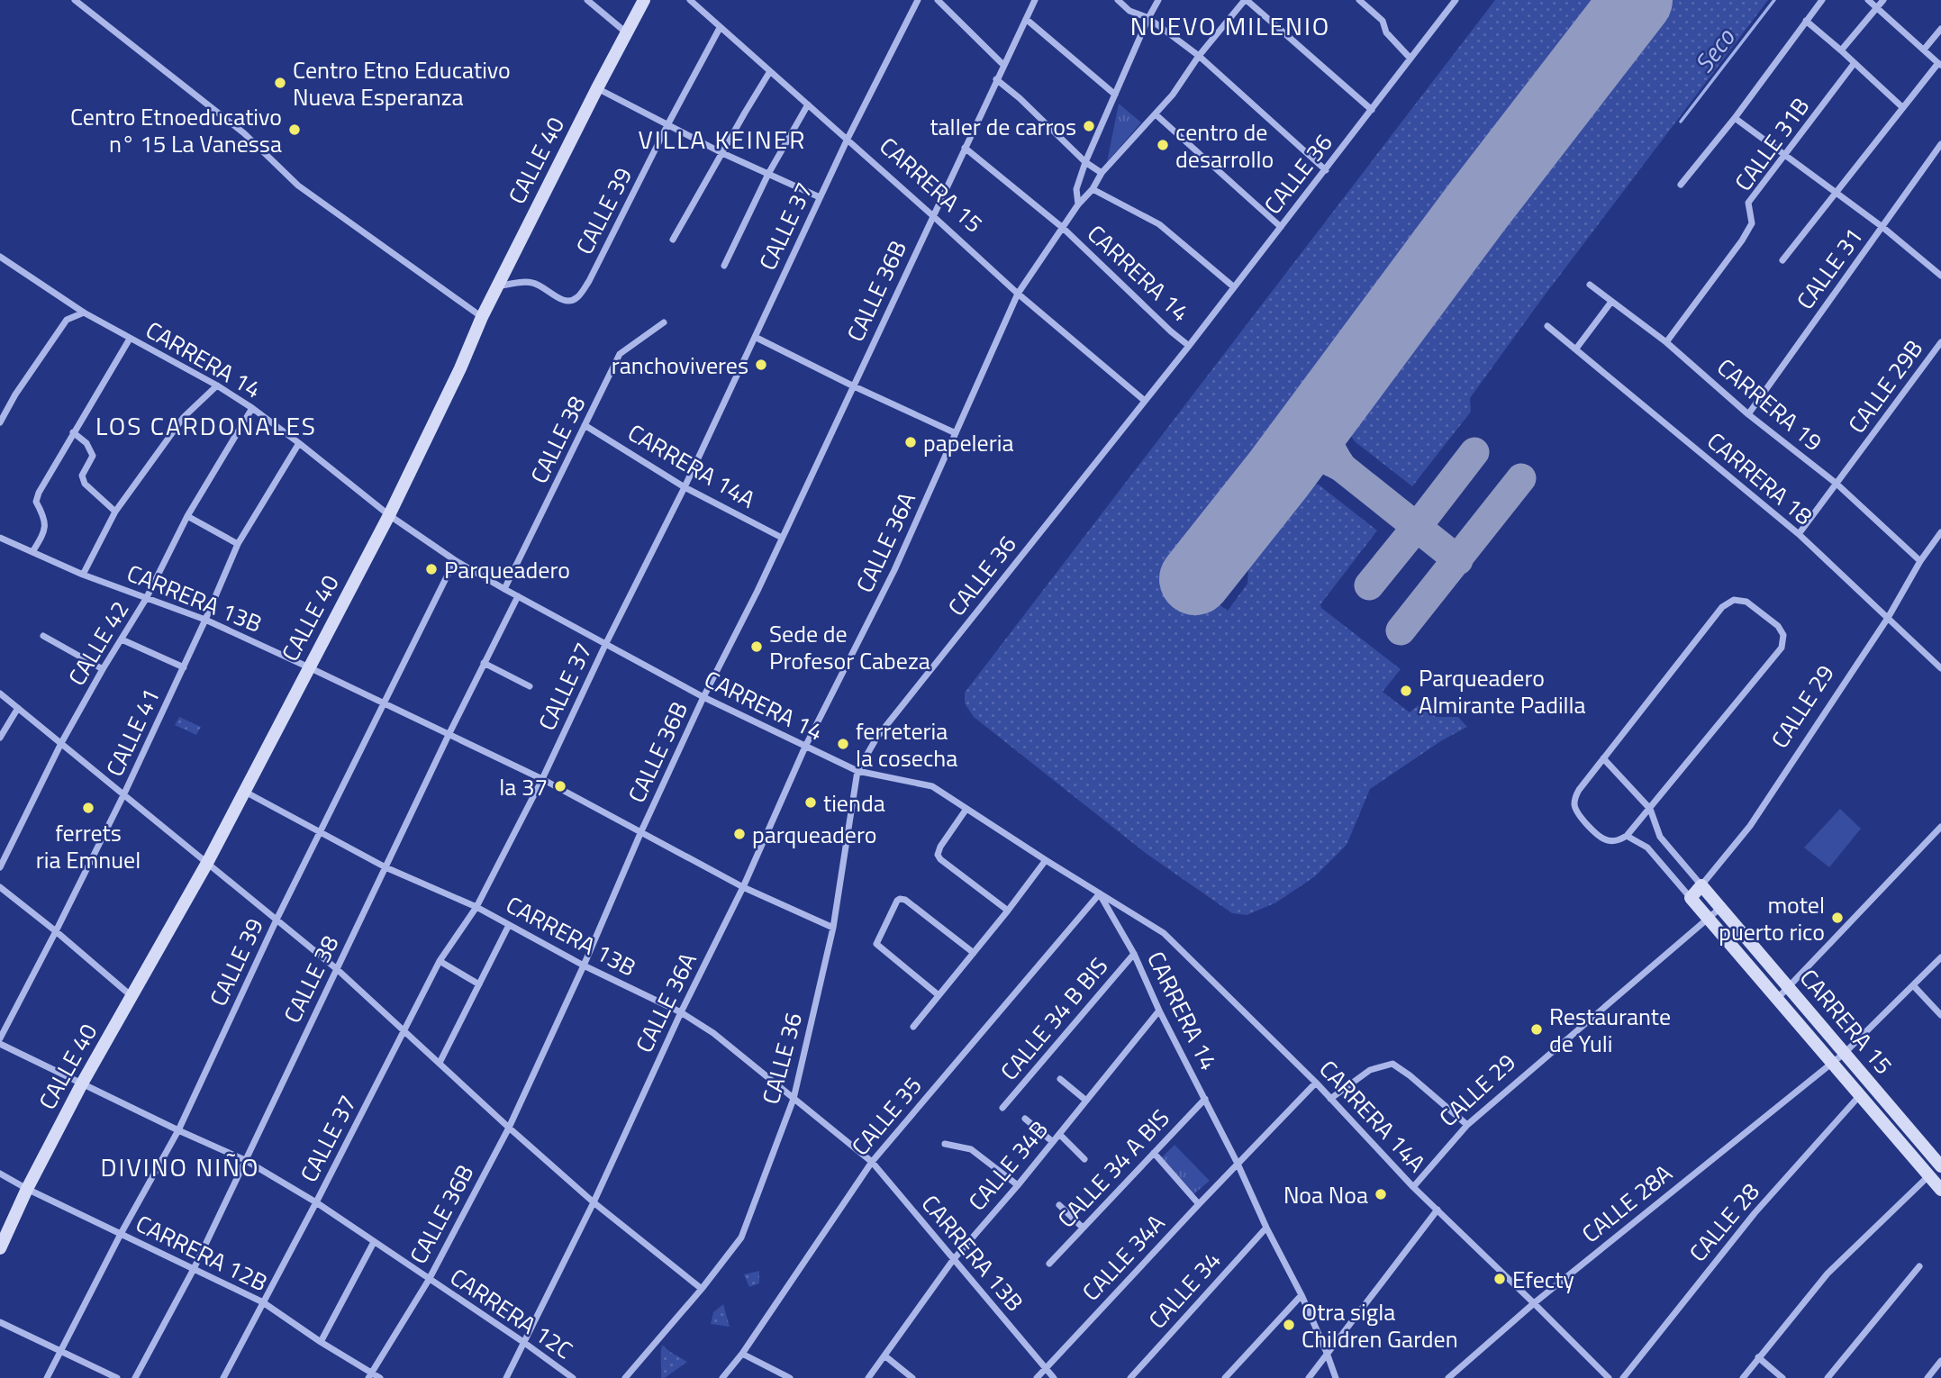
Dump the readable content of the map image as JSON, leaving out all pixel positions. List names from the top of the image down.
{
  "streets": {
    "street": [
      "CALLE 31B",
      "CALLE 40",
      "CALLE 36",
      "CARRERA 15",
      "CALLE 39",
      "CALLE 37",
      "CALLE 31",
      "CARRERA 14",
      "CALLE 36B",
      "CALLE 29B",
      "CARRERA 19",
      "CALLE 38",
      "CARRERA 14A",
      "CARRERA 18",
      "CALLE 36A",
      "CARRERA 13B",
      "CALLE 42",
      "CALLE 29",
      "CALLE 41",
      "CALLE 34 B BIS",
      "CALLE 35",
      "CALLE 34B",
      "CALLE 34 A BIS",
      "CALLE 28A",
      "CALLE 28",
      "CARRERA 12B",
      "CALLE 34A",
      "CALLE 34",
      "CARRERA 12C"
    ]
  },
  "crossings": [
    ["CALLE 31B", "CARRERA 19"],
    ["CALLE 40", "CALLE 39"],
    ["CALLE 40", "CARRERA 14"],
    ["CALLE 40", "CARRERA 13B"],
    ["CALLE 40", "CARRERA 12B"],
    ["CALLE 40", "CARRERA 12C"],
    ["CALLE 36", "CARRERA 15"],
    ["CALLE 36", "CARRERA 14"],
    ["CALLE 36", "CARRERA 13B"],
    ["CARRERA 15", "CALLE 39"],
    ["CARRERA 15", "CALLE 37"],
    ["CARRERA 15", "CALLE 36B"],
    ["CARRERA 15", "CALLE 36A"],
    ["CARRERA 15", "CALLE 29"],
    ["CARRERA 15", "CALLE 28A"],
    ["CARRERA 15", "CALLE 28"],
    ["CALLE 39", "CARRERA 14"],
    ["CALLE 39", "CARRERA 13B"],
    ["CALLE 39", "CARRERA 12B"],
    ["CALLE 39", "CARRERA 12C"],
    ["CALLE 37", "CARRERA 14"],
    ["CALLE 37", "CARRERA 14A"],
    ["CALLE 37", "CARRERA 13B"],
    ["CALLE 37", "CARRERA 12B"],
    ["CALLE 37", "CARRERA 12C"],
    ["CALLE 31", "CARRERA 19"],
    ["CARRERA 14", "CALLE 36B"],
    ["CARRERA 14", "CALLE 38"],
    ["CARRERA 14", "CARRERA 14A"],
    ["CARRERA 14", "CALLE 36A"],
    ["CARRERA 14", "CALLE 42"],
    ["CARRERA 14", "CALLE 41"],
    ["CARRERA 14", "CALLE 34 B BIS"],
    ["CARRERA 14", "CALLE 35"],
    ["CARRERA 14", "CALLE 34B"],
    ["CARRERA 14", "CALLE 34 A BIS"],
    ["CARRERA 14", "CALLE 34A"],
    ["CARRERA 14", "CALLE 34"],
    ["CALLE 36B", "CARRERA 14A"],
    ["CALLE 36B", "CARRERA 13B"],
    ["CALLE 36B", "CARRERA 12B"],
    ["CALLE 36B", "CARRERA 12C"],
    ["CALLE 29B", "CARRERA 19"],
    ["CALLE 29B", "CARRERA 18"],
    ["CARRERA 19", "CALLE 29"],
    ["CALLE 38", "CARRERA 14A"],
    ["CALLE 38", "CARRERA 13B"],
    ["CALLE 38", "CARRERA 12B"],
    ["CALLE 38", "CARRERA 12C"],
    ["CARRERA 14A", "CALLE 29"],
    ["CARRERA 14A", "CALLE 35"],
    ["CARRERA 14A", "CALLE 28A"],
    ["CARRERA 14A", "CALLE 34A"],
    ["CARRERA 18", "CALLE 29"],
    ["CALLE 36A", "CARRERA 13B"],
    ["CALLE 36A", "CARRERA 12C"],
    ["CARRERA 13B", "CALLE 42"],
    ["CARRERA 13B", "CALLE 41"],
    ["CARRERA 13B", "CALLE 35"],
    ["CARRERA 13B", "CALLE 34B"],
    ["CARRERA 13B", "CALLE 34A"]
  ],
  "districts": [
    "NUEVO MILENIO",
    "VILLA KEINER",
    "LOS CARDONALES",
    "DIVINO NIÑO"
  ],
  "water": ["Seco"],
  "places": [
    "Centro Etno Educativo Nueva Esperanza",
    "taller de carros",
    "Centro Etnoeducativo n° 15 La Vanessa",
    "centro de desarrollo",
    "ranchoviveres",
    "papeleria",
    "Parqueadero",
    "Sede de Profesor Cabeza",
    "Parqueadero Almirante Padilla",
    "ferreteria la cosecha",
    "la 37",
    "tienda",
    "ferrets ria Emnuel",
    "parqueadero",
    "motel puerto rico",
    "Restaurante de Yuli",
    "Noa Noa",
    "Efecty",
    "Otra sigla Children Garden"
  ]
}
